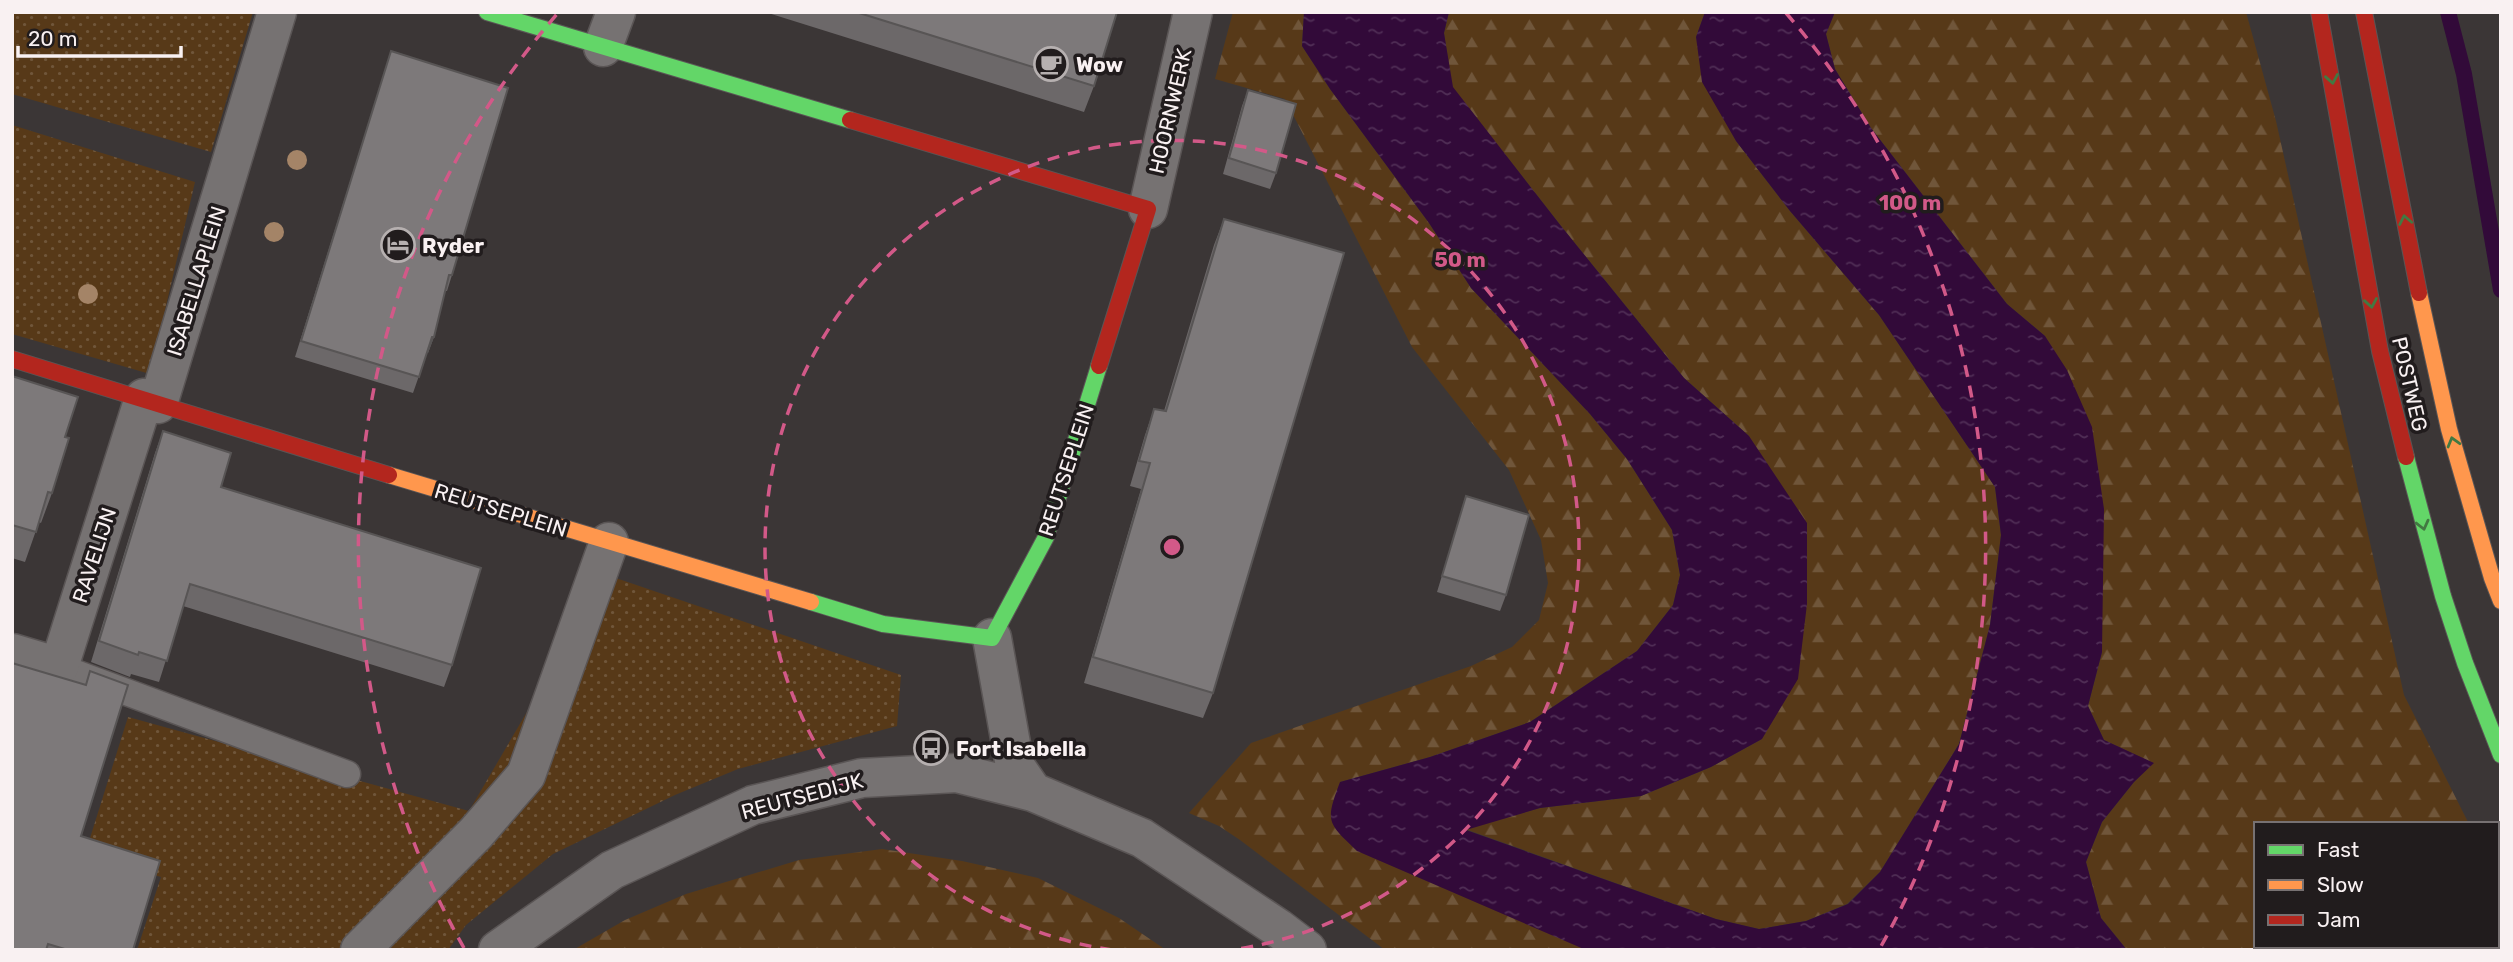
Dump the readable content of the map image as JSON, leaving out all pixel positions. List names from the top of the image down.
{
  "streets": {
    "street": [
      "HOORNWERK",
      "ISABELLAPLEIN",
      "POSTWEG",
      "REUTSEPLEIN",
      "RAVELIJN",
      "REUTSEDIJK"
    ]
  },
  "crossings": [
    ["HOORNWERK", "REUTSEPLEIN"],
    ["ISABELLAPLEIN", "REUTSEPLEIN"],
    ["ISABELLAPLEIN", "RAVELIJN"],
    ["REUTSEPLEIN", "RAVELIJN"]
  ],
  "places": {
    "cafe": ["Wow"],
    "hotel": ["Ryder"],
    "bus stop": ["Fort Isabella"]
  },
  "legend": ["Fast", "Slow", "Jam"],
  "scale_bar": "20 m",
  "rings": ["100 m", "50 m"]
}
